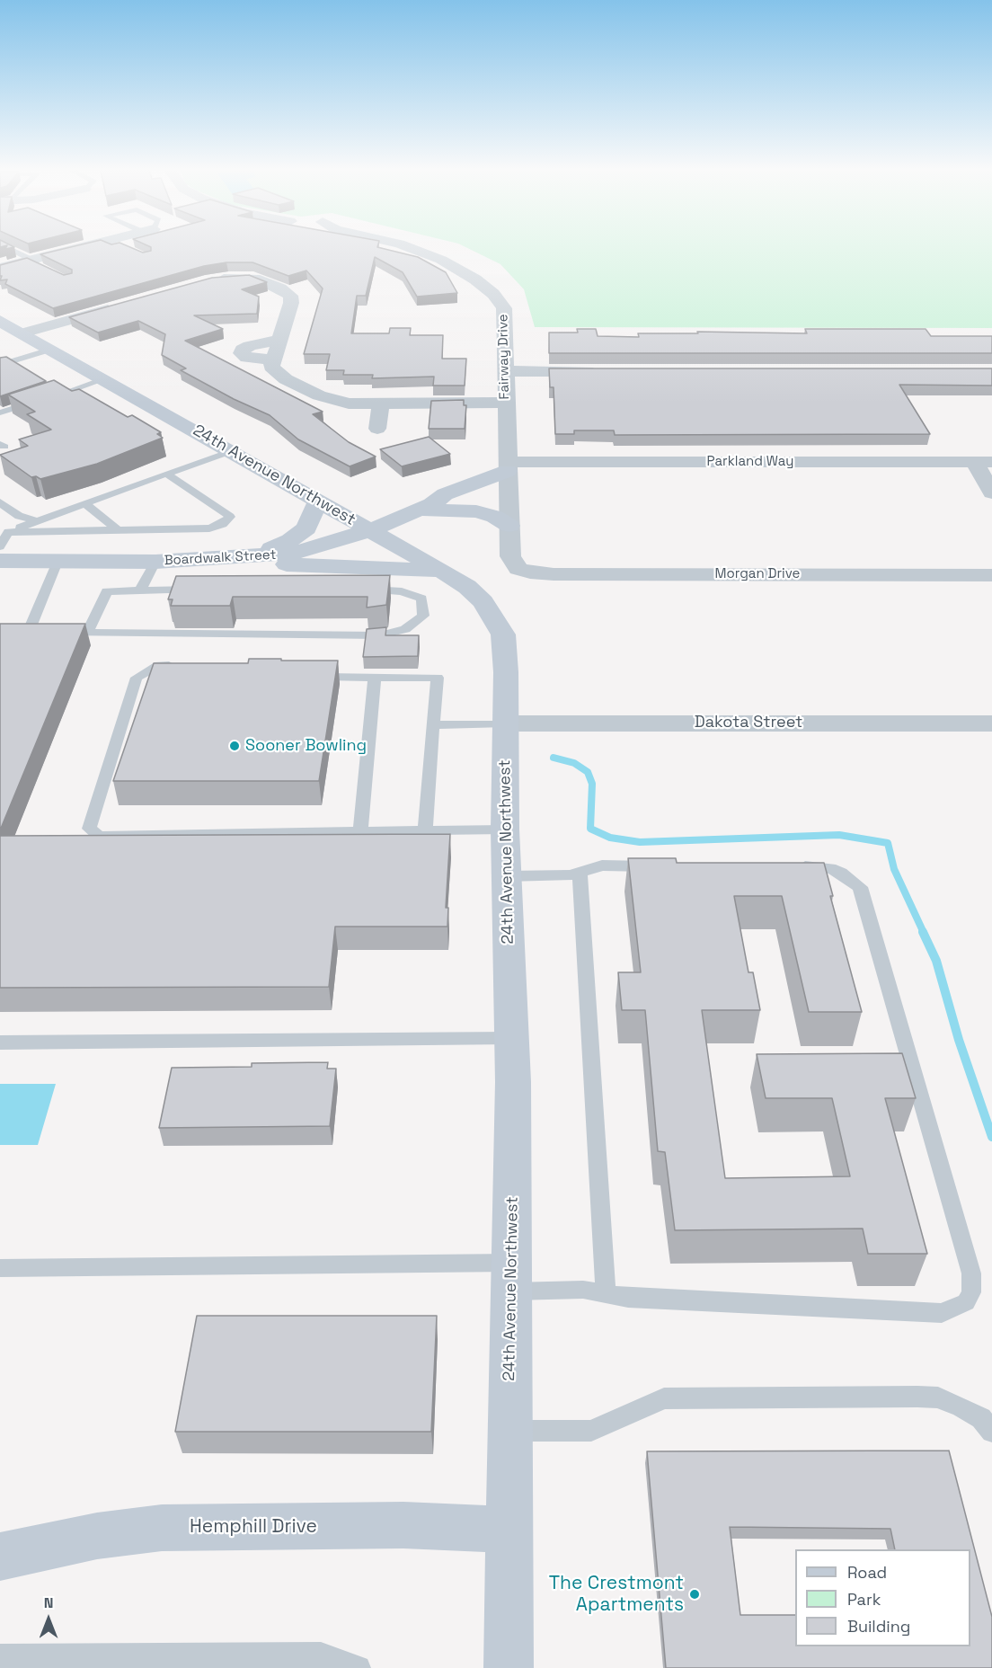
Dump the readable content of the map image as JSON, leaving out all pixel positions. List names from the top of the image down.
{
  "streets": {
    "main road": ["24th Avenue Northwest", "Boardwalk Street", "Hemphill Drive"],
    "street": [
      "Fairway Drive",
      "Parkland Way",
      "Morgan Drive",
      "Dakota Street"
    ]
  },
  "crossings": [
    ["Fairway Drive", "Parkland Way"],
    ["Fairway Drive", "Morgan Drive"],
    ["24th Avenue Northwest", "Boardwalk Street"],
    ["24th Avenue Northwest", "Dakota Street"],
    ["24th Avenue Northwest", "Hemphill Drive"]
  ],
  "places": ["Sooner Bowling", "The Crestmont Apartments"],
  "legend": ["Road", "Park", "Building"],
  "north": "top"
}
